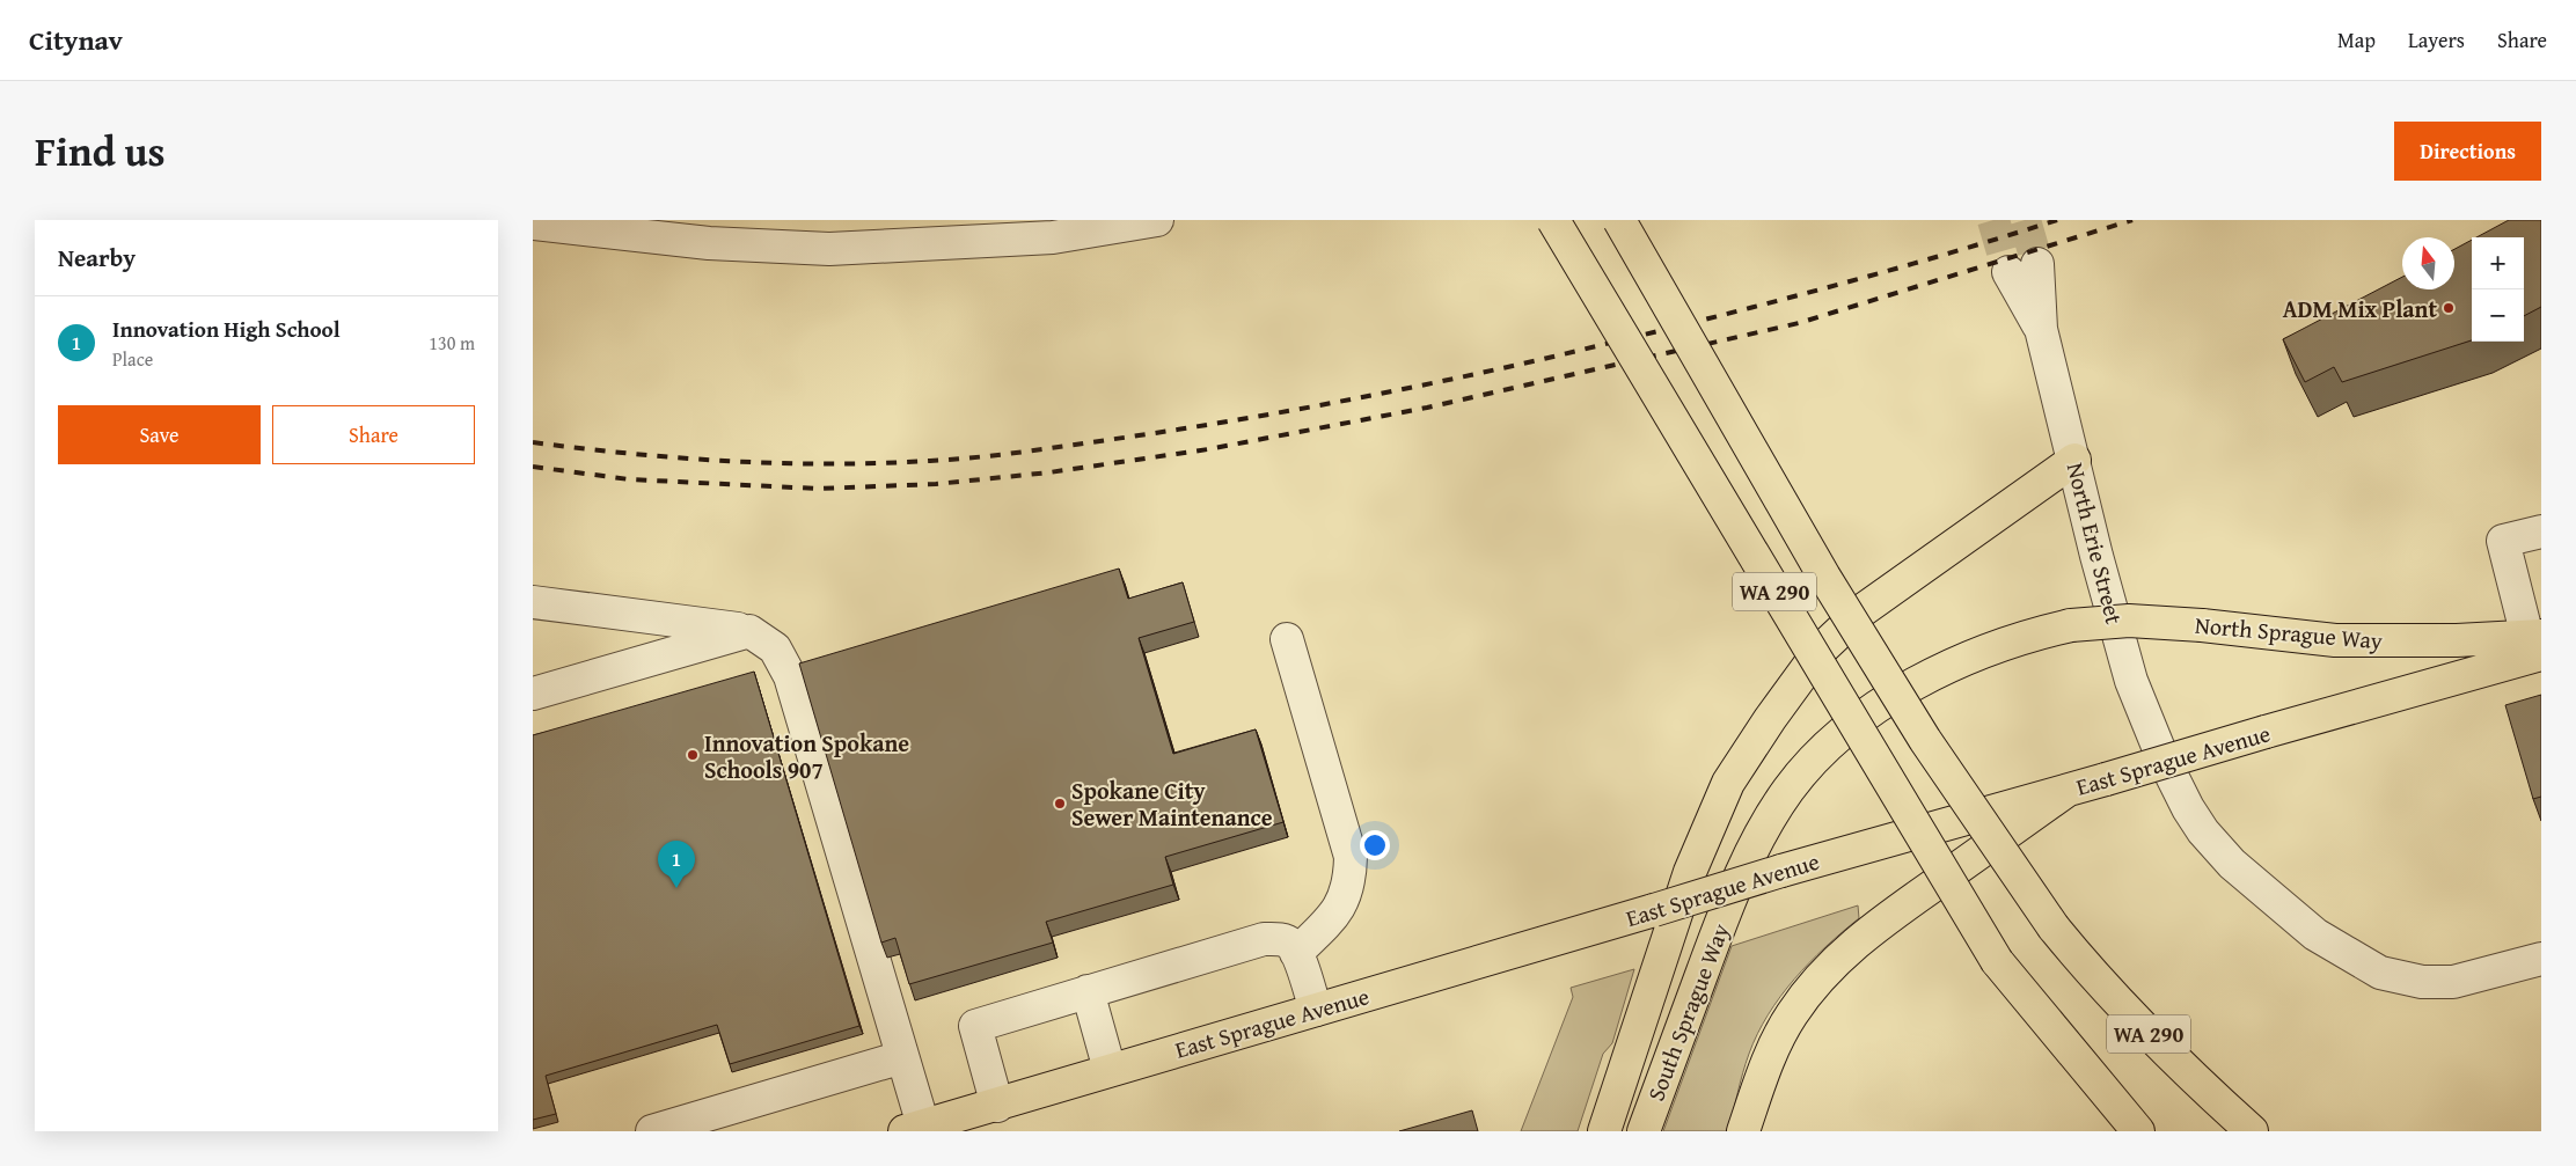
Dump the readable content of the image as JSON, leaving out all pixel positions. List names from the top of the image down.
{
  "streets": {
    "main road": [
      "WA 290",
      "North Sprague Way",
      "East Sprague Avenue",
      "South Sprague Way"
    ],
    "street": ["North Erie Street"]
  },
  "crossings": [
    ["North Sprague Way", "East Sprague Avenue"],
    ["North Sprague Way", "South Sprague Way"]
  ],
  "places": ["ADM Mix Plant", "Innovation Spokane Schools 907", "Spokane City Sewer Maintenance"],
  "north": "top",
  "page": {
    "header": "Citynav",
    "nav": ["Map", "Layers", "Share"],
    "title": "Find us",
    "buttons": [
      "Directions",
      ["Save", "Share"]
    ],
    "heading": "Nearby",
    "map_buttons": ["+", "−"],
    "list": [
      {
        "mark": "1",
        "name": "Innovation High School",
        "note": "Place",
        "value": "130 m"
      }
    ],
    "pins": "1"
  }
}
